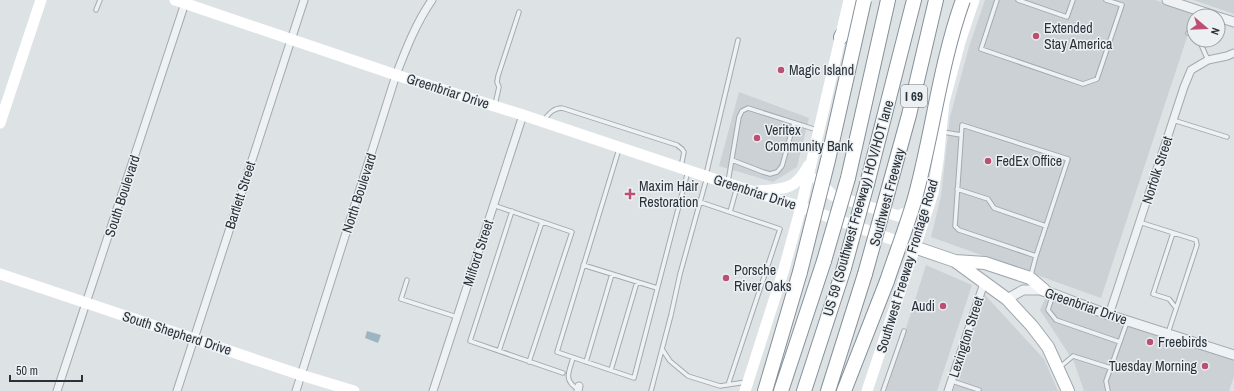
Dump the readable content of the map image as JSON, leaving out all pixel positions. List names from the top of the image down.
{
  "streets": {
    "highway": ["I 69", "Southwest Freeway", "US 59 (Southwest Freeway) HOV/HOT lane"],
    "main road": ["Greenbriar Drive", "Southwest Freeway Frontage Road", "South Shepherd Drive"],
    "street": [
      "Norfolk Street",
      "North Boulevard",
      "Bartlett Street",
      "South Boulevard",
      "Milford Street",
      "Lexington Street"
    ]
  },
  "crossings": [
    ["Greenbriar Drive", "Norfolk Street"],
    ["Greenbriar Drive", "North Boulevard"],
    ["Greenbriar Drive", "Bartlett Street"],
    ["Greenbriar Drive", "South Boulevard"],
    ["Greenbriar Drive", "Milford Street"],
    ["Greenbriar Drive", "Southwest Freeway Frontage Road"],
    ["Greenbriar Drive", "Lexington Street"],
    ["North Boulevard", "South Shepherd Drive"],
    ["Bartlett Street", "South Shepherd Drive"],
    ["South Boulevard", "South Shepherd Drive"]
  ],
  "places": {
    "other": [
      "Extended Stay America",
      "Magic Island",
      "Veritex Community Bank",
      "FedEx Office",
      "Porsche River Oaks",
      "Audi",
      "Freebirds",
      "Tuesday Morning"
    ],
    "health": ["Maxim Hair Restoration"]
  },
  "scale_bar": "50 m",
  "north": "right"
}
